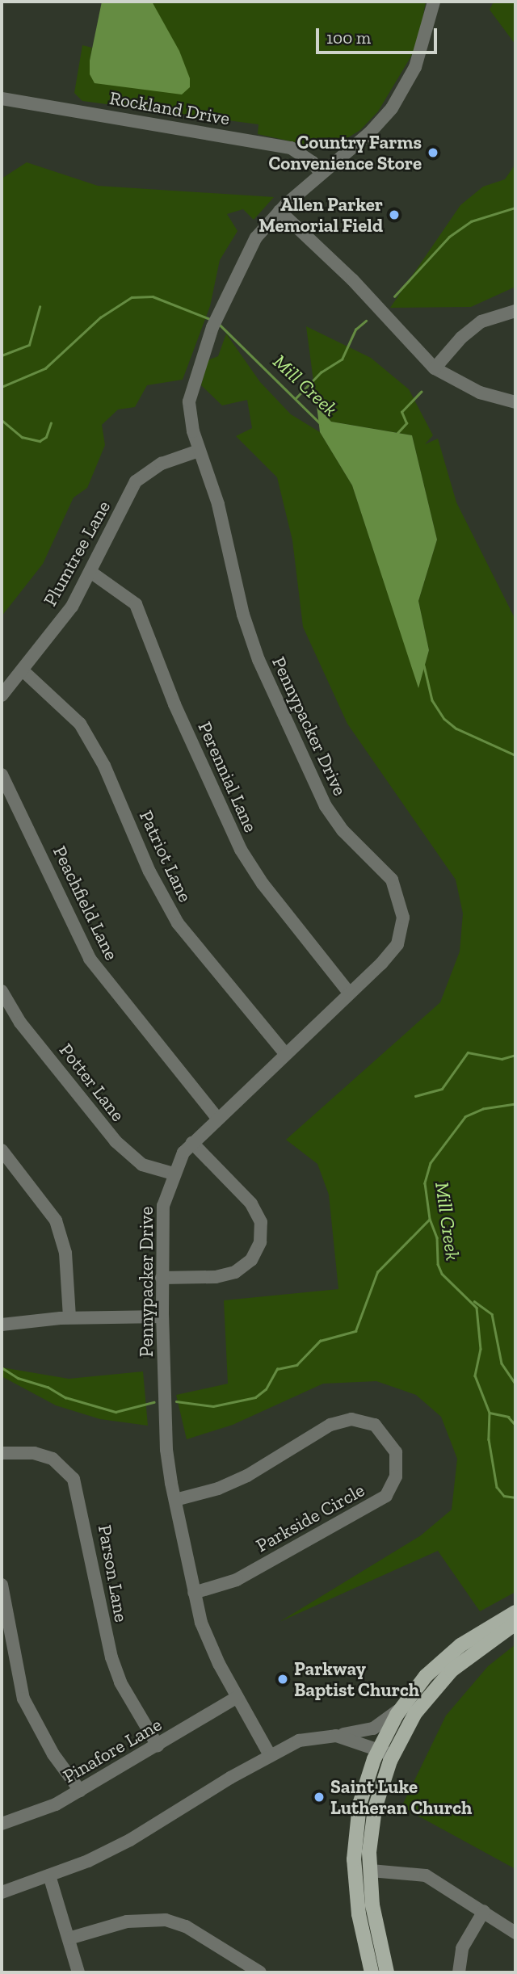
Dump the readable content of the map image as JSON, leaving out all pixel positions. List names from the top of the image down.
{
  "streets": {
    "street": [
      "Rockland Drive",
      "Plumtree Lane",
      "Pennypacker Drive",
      "Perennial Lane",
      "Patriot Lane",
      "Peachfield Lane",
      "Potter Lane",
      "Parkside Circle",
      "Parson Lane",
      "Pinafore Lane"
    ]
  },
  "crossings": [
    ["Rockland Drive", "Pennypacker Drive"],
    ["Plumtree Lane", "Pennypacker Drive"],
    ["Plumtree Lane", "Perennial Lane"],
    ["Plumtree Lane", "Patriot Lane"],
    ["Pennypacker Drive", "Perennial Lane"],
    ["Pennypacker Drive", "Patriot Lane"],
    ["Pennypacker Drive", "Peachfield Lane"],
    ["Pennypacker Drive", "Potter Lane"],
    ["Pennypacker Drive", "Parkside Circle"],
    ["Pennypacker Drive", "Pinafore Lane"],
    ["Parson Lane", "Pinafore Lane"]
  ],
  "water": ["Mill Creek"],
  "places": [
    "Country Farms Convenience Store",
    "Allen Parker Memorial Field",
    "Parkway Baptist Church",
    "Saint Luke Lutheran Church"
  ],
  "scale_bar": "100 m"
}
